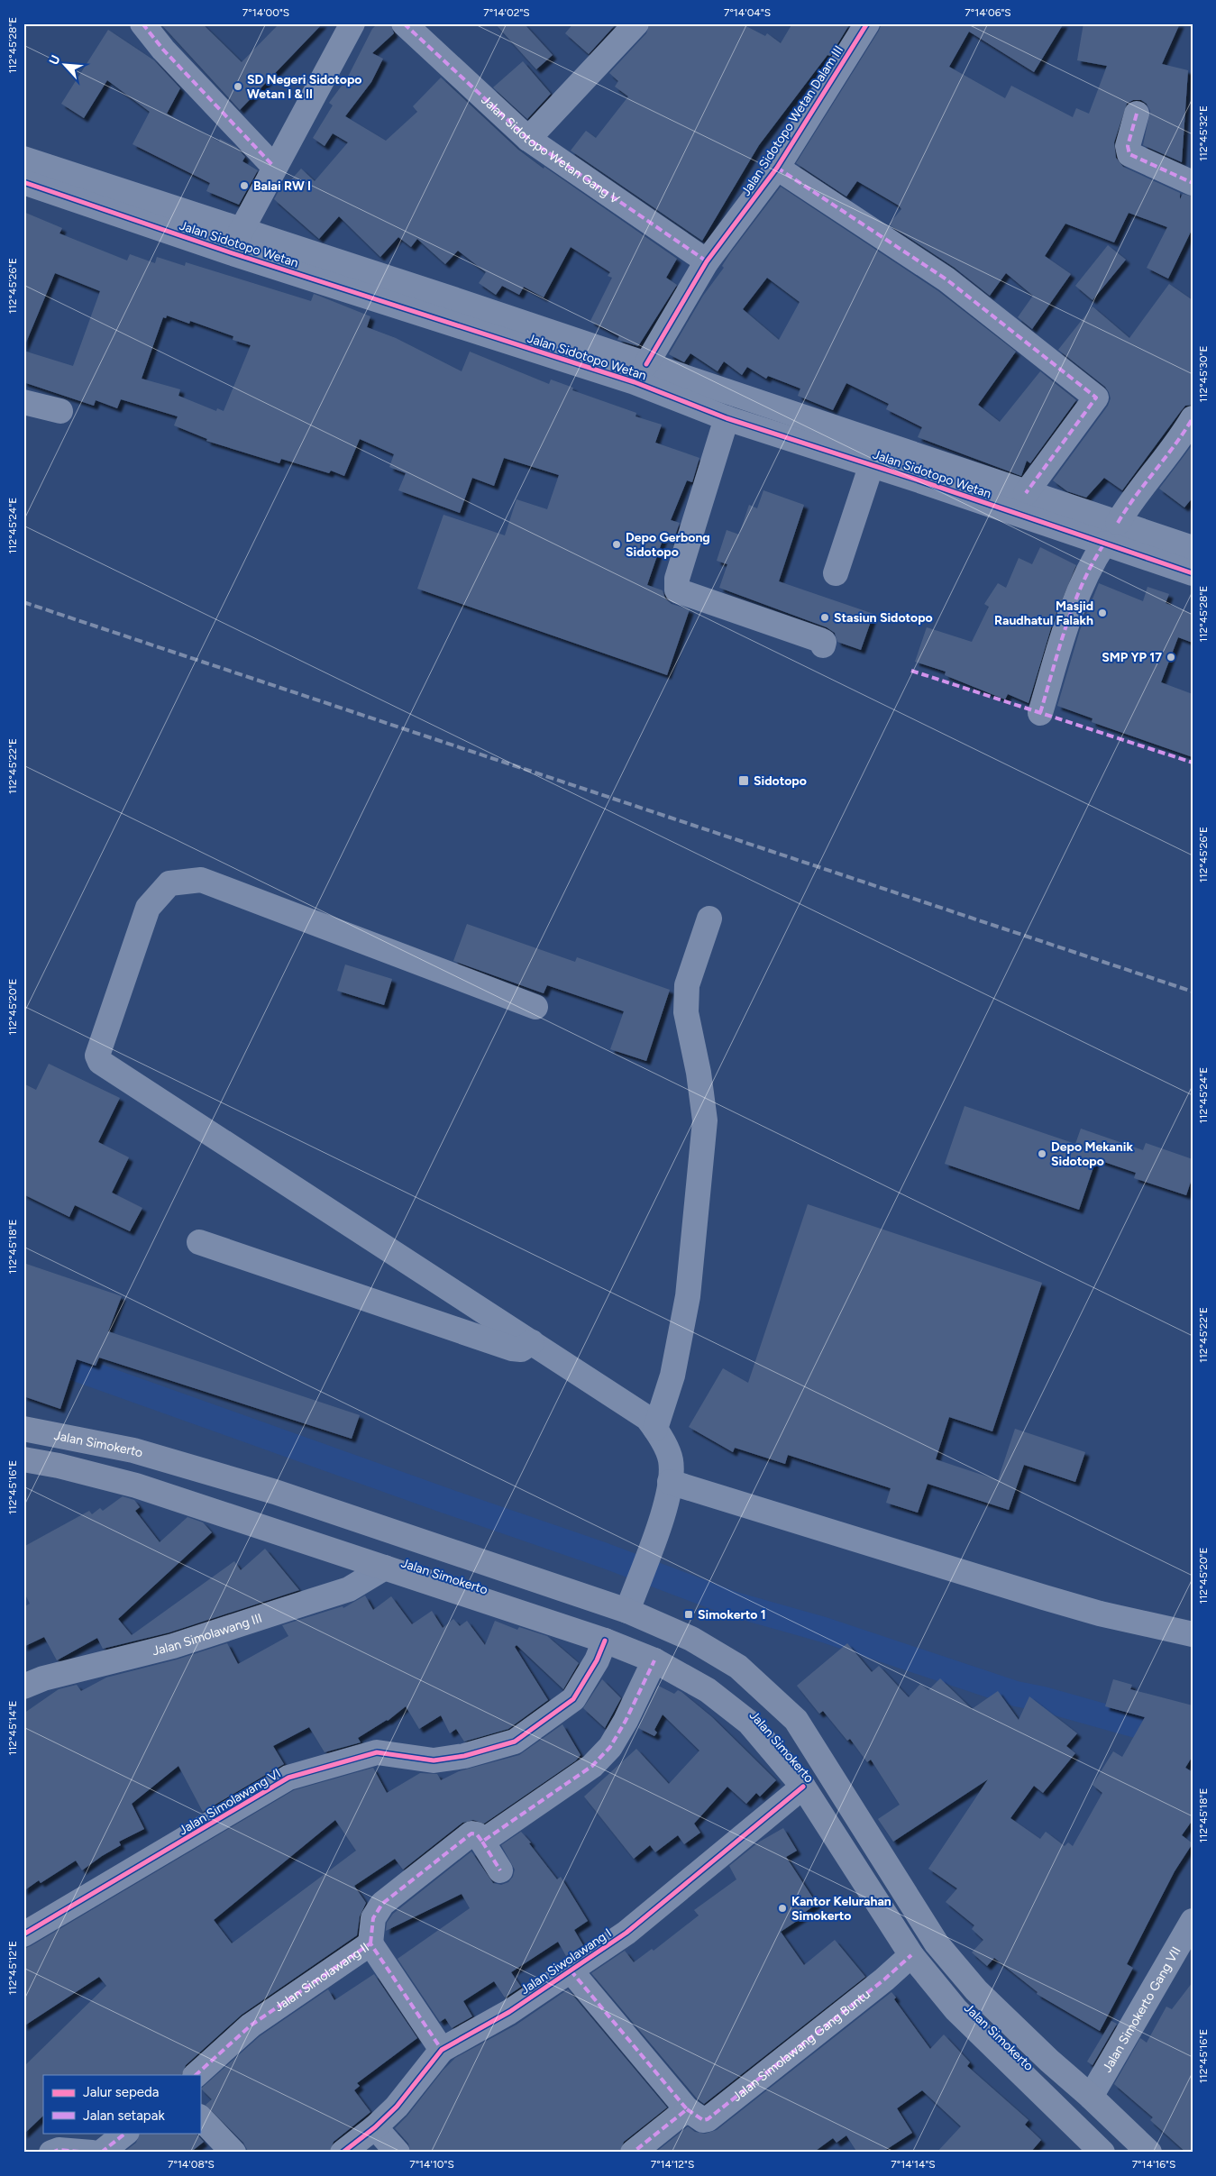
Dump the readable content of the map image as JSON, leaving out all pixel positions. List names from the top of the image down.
{
  "streets": {
    "highway": ["Jalan Simokerto"],
    "street": [
      "Jalan Sidotopo Wetan Dalam III",
      "Jalan Sidotopo Wetan Gang V",
      "Jalan Sidotopo Wetan",
      "Jalan Simolawang III",
      "Jalan Simolawang VI",
      "Jalan Siwolawang I",
      "Jalan Simolawang II",
      "Jalan Simokerto Gang VII",
      "Jalan Simolawang Gang Buntu"
    ]
  },
  "crossings": [
    ["Jalan Sidotopo Wetan Dalam III", "Jalan Sidotopo Wetan Gang V"],
    ["Jalan Sidotopo Wetan Dalam III", "Jalan Sidotopo Wetan"],
    ["Jalan Simokerto", "Jalan Simolawang III"],
    ["Jalan Simokerto", "Jalan Simolawang VI"],
    ["Jalan Simokerto", "Jalan Siwolawang I"],
    ["Jalan Simokerto", "Jalan Simokerto Gang VII"],
    ["Jalan Simokerto", "Jalan Simolawang Gang Buntu"],
    ["Jalan Siwolawang I", "Jalan Simolawang II"]
  ],
  "places": {
    "other": [
      "SD Negeri Sidotopo Wetan I & II",
      "Balai RW I",
      "Depo Gerbong Sidotopo",
      "Masjid Raudhatul Falakh",
      "Stasiun Sidotopo",
      "SMP YP 17",
      "Depo Mekanik Sidotopo",
      "Kantor Kelurahan Simokerto"
    ],
    "transit": ["Sidotopo", "Simokerto 1"]
  },
  "legend": ["Jalur sepeda", "Jalan setapak"],
  "north": "top left",
  "coordinates": [
    "7°14'00\"S",
    "7°14'02\"S",
    "7°14'04\"S",
    "7°14'06\"S",
    "112°45'28\"E",
    "112°45'32\"E",
    "112°45'26\"E",
    "112°45'30\"E",
    "112°45'24\"E",
    "112°45'22\"E",
    "112°45'20\"E",
    "112°45'18\"E",
    "112°45'16\"E",
    "112°45'14\"E",
    "112°45'12\"E",
    "7°14'08\"S",
    "7°14'10\"S",
    "7°14'12\"S",
    "7°14'14\"S",
    "7°14'16\"S"
  ]
}
